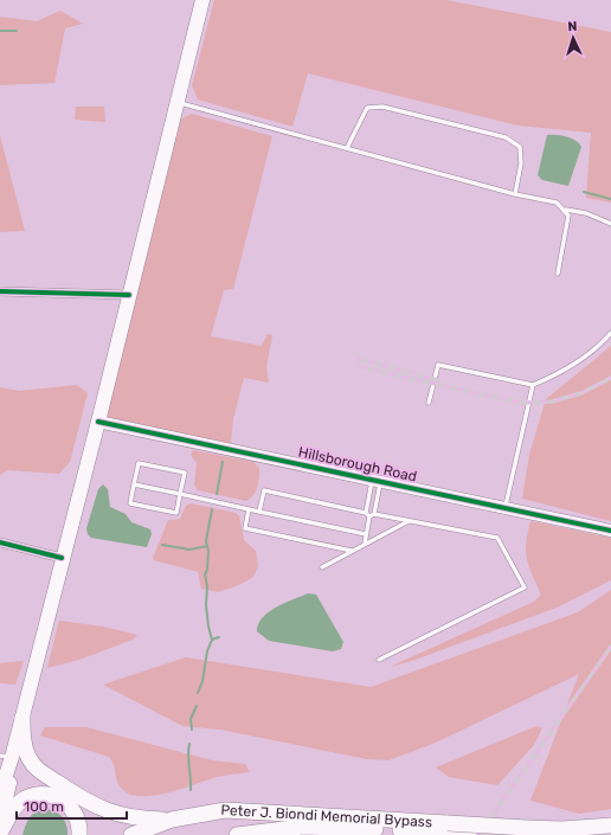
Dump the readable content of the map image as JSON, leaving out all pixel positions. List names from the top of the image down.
{
  "streets": {
    "highway": ["Peter J. Biondi Memorial Bypass"],
    "street": ["Hillsborough Road"]
  },
  "scale_bar": "100 m",
  "north": "top"
}
